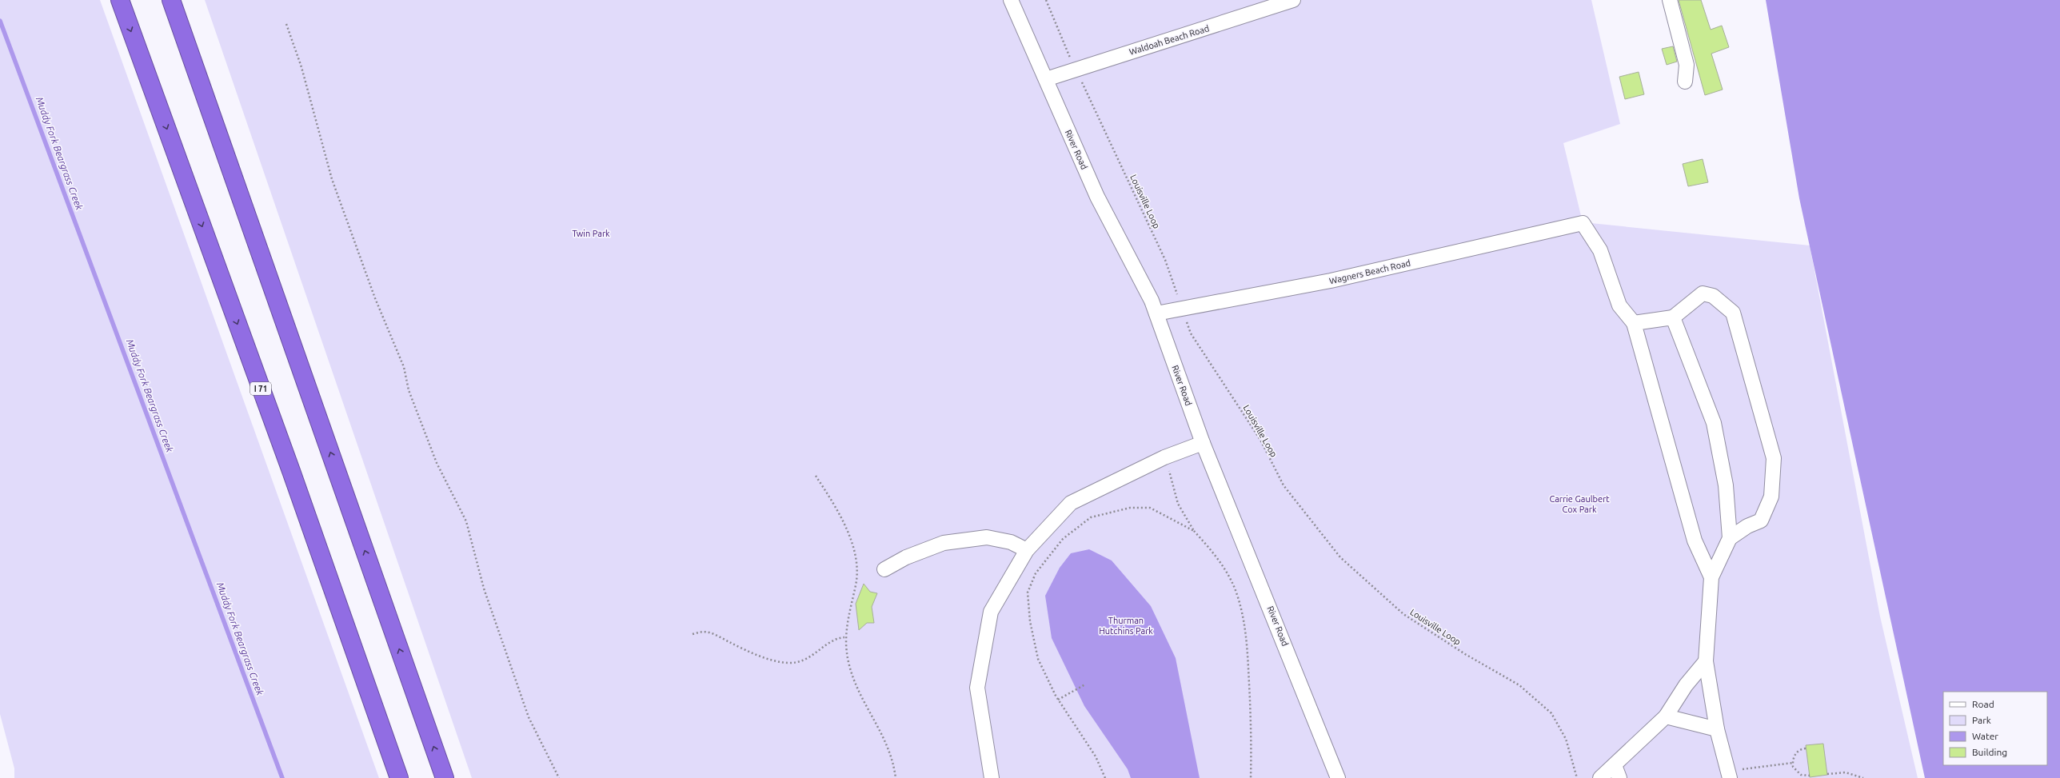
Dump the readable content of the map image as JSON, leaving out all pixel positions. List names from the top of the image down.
{
  "streets": {
    "highway": ["I 71"],
    "street": ["Waldoah Beach Road", "River Road", "Wagners Beach Road"],
    "path": ["Louisville Loop"]
  },
  "crossings": [
    ["Waldoah Beach Road", "River Road"],
    ["Waldoah Beach Road", "Louisville Loop"],
    ["River Road", "Wagners Beach Road"],
    ["Louisville Loop", "Wagners Beach Road"]
  ],
  "water": ["Muddy Fork Beargrass Creek"],
  "parks": ["Twin Park", "Carrie Gaulbert Cox Park", "Thurman Hutchins Park"],
  "legend": [
    "Road",
    "Park",
    "Water",
    "Building"
  ]
}
